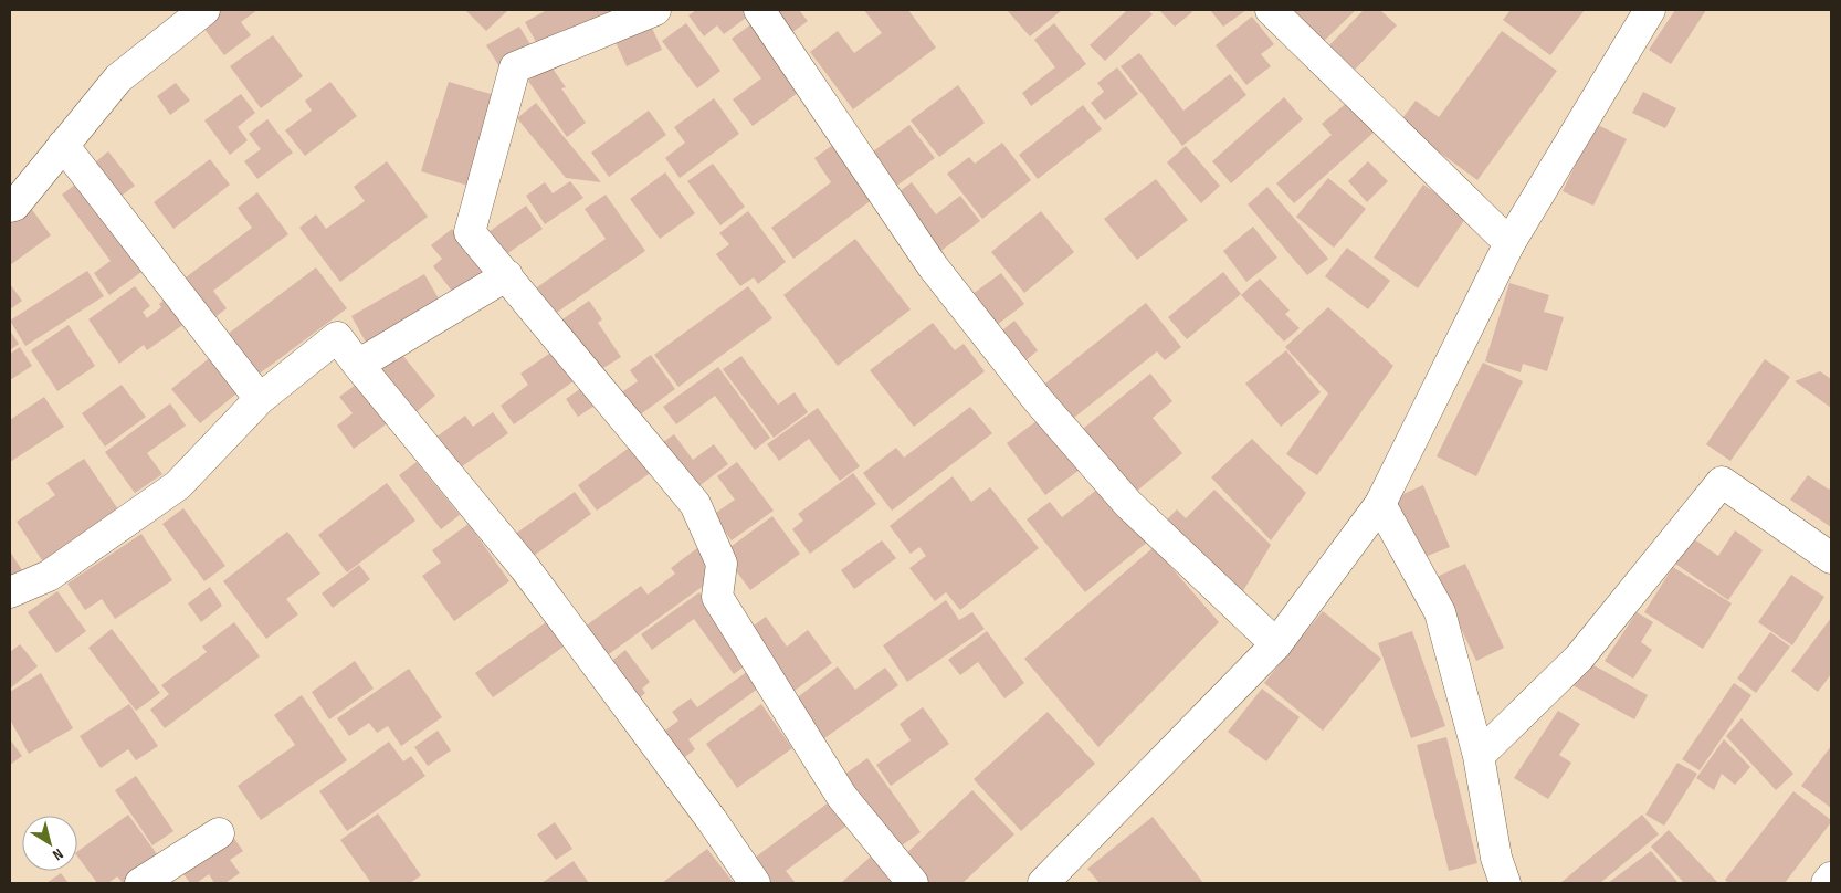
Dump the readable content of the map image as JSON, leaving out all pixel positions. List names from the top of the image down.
{
  "north": "bottom right"
}
